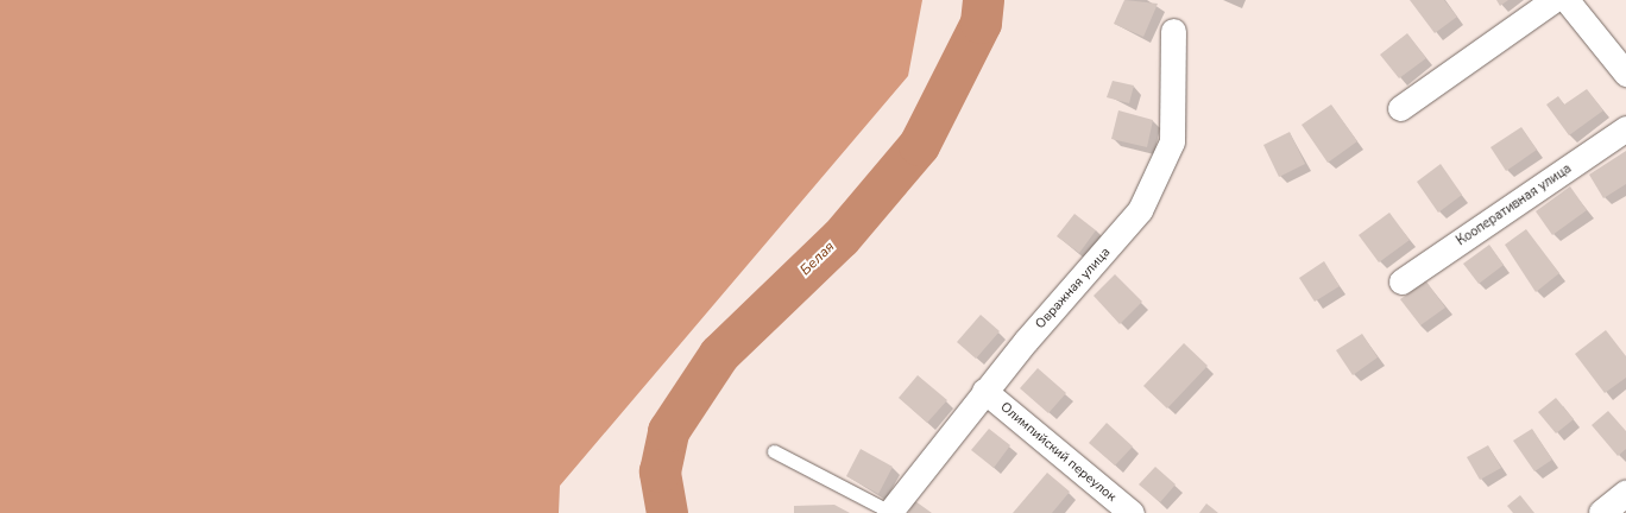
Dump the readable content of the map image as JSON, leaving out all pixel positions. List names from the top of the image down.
{
  "streets": {
    "street": ["Кооперативная улица", "Овражная улица", "Олимпийский переулок"]
  },
  "crossings": [
    ["Овражная улица", "Олимпийский переулок"]
  ],
  "water": ["Белая"]
}
